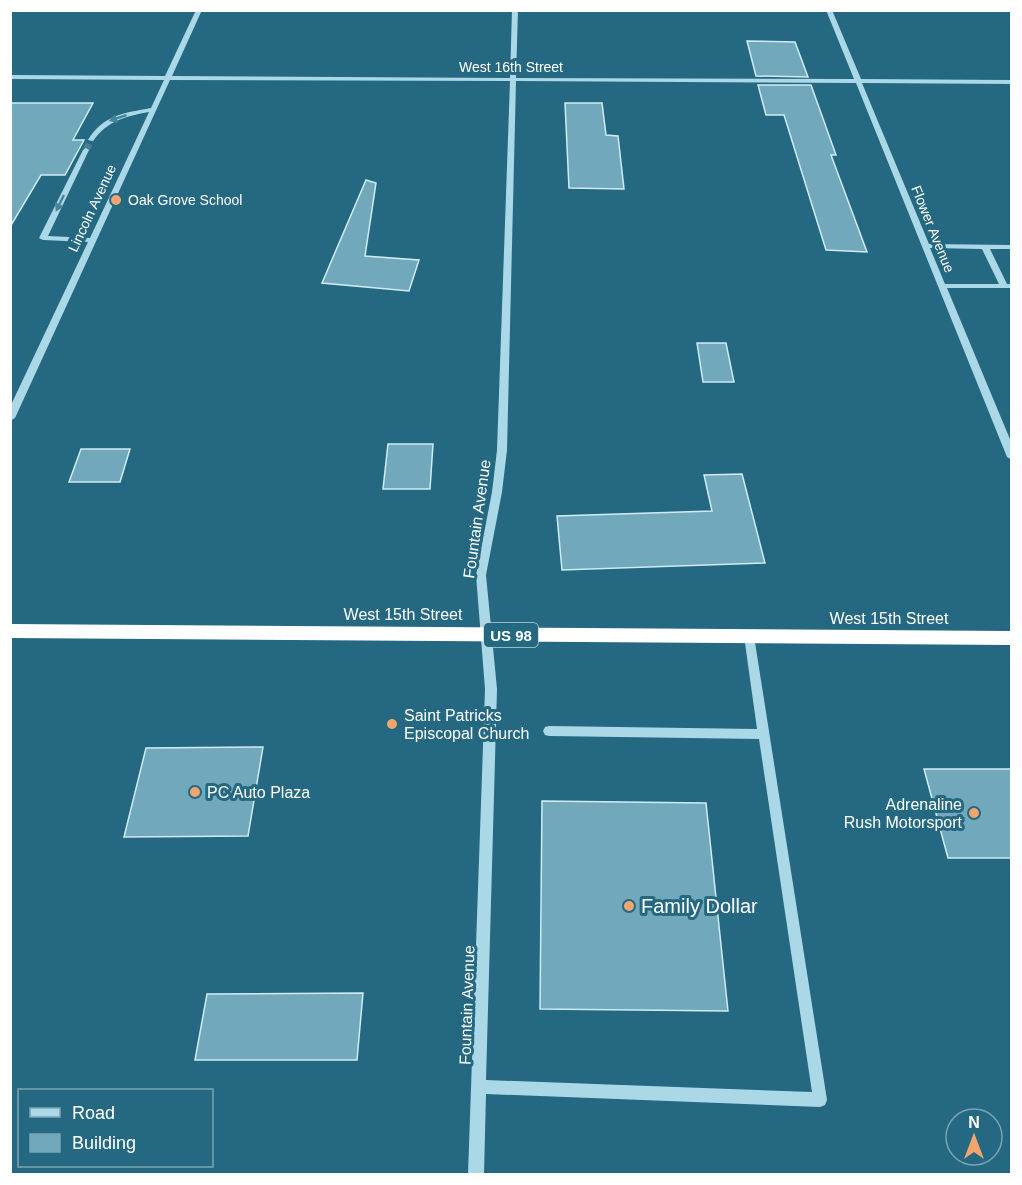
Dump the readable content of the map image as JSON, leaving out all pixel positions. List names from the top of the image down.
{
  "streets": {
    "highway": ["West 15th Street", "US 98"],
    "street": [
      "West 16th Street",
      "Lincoln Avenue",
      "Flower Avenue",
      "Fountain Avenue"
    ]
  },
  "crossings": [
    ["West 16th Street", "Lincoln Avenue"],
    ["West 16th Street", "Flower Avenue"],
    ["West 16th Street", "Fountain Avenue"],
    ["Fountain Avenue", "West 15th Street"]
  ],
  "places": [
    "Oak Grove School",
    "Saint Patricks Episcopal Church",
    "PC Auto Plaza",
    "Adrenaline Rush Motorsport",
    "Family Dollar"
  ],
  "legend": ["Road", "Building"],
  "north": "top"
}
